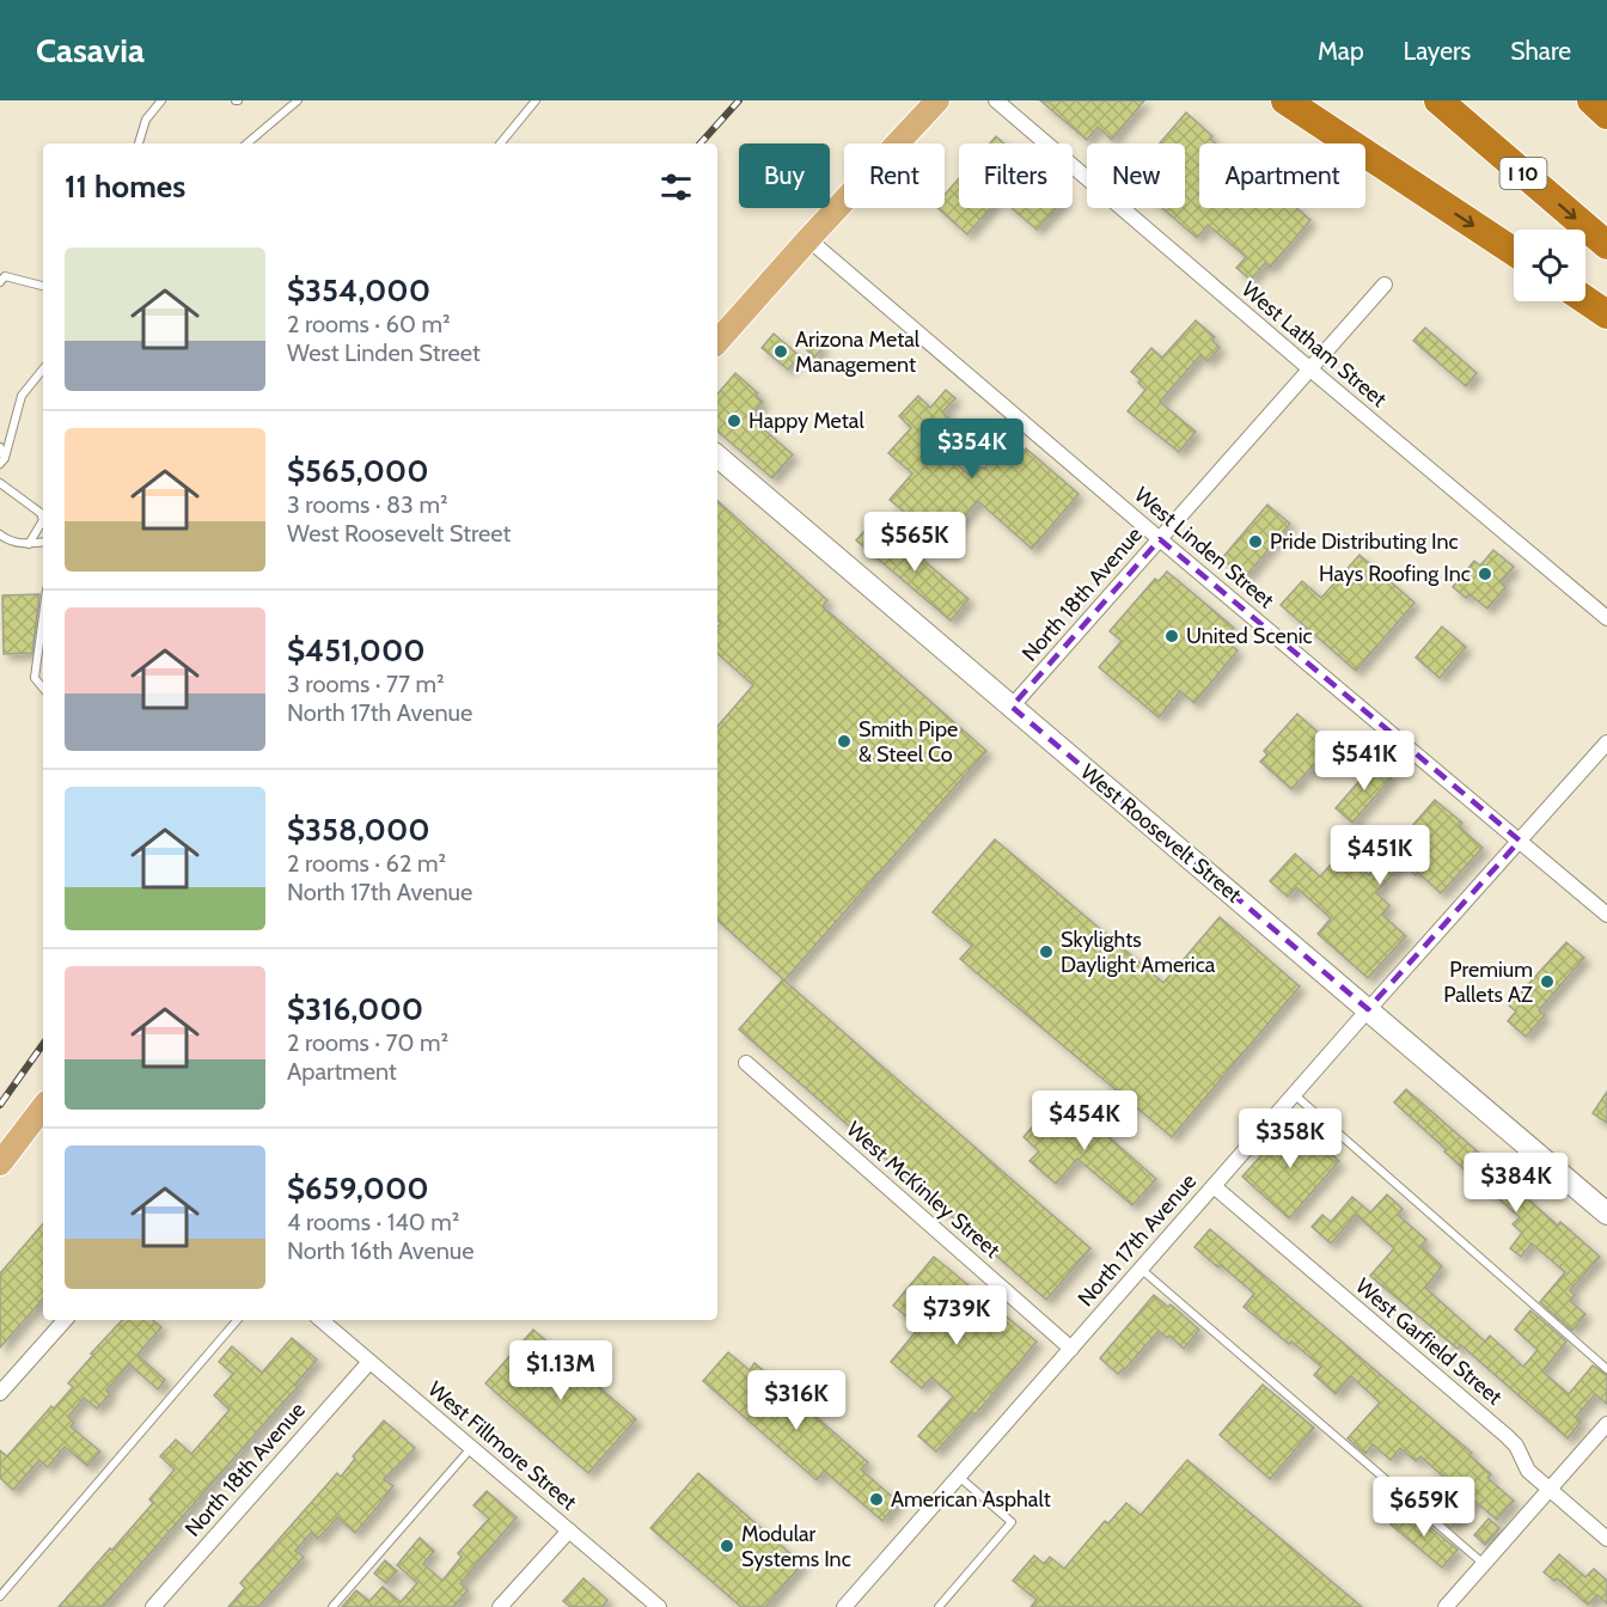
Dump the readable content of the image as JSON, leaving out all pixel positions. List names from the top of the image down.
{
  "streets": {
    "highway": ["I 10"],
    "street": [
      "West Latham Street",
      "West Linden Street",
      "North 18th Avenue",
      "West Roosevelt Street",
      "West McKinley Street",
      "North 17th Avenue",
      "West Garfield Street",
      "West Fillmore Street"
    ]
  },
  "crossings": [
    ["West Latham Street", "North 18th Avenue"],
    ["West Linden Street", "North 18th Avenue"],
    ["West Linden Street", "North 17th Avenue"],
    ["North 18th Avenue", "West Roosevelt Street"],
    ["North 18th Avenue", "West Fillmore Street"],
    ["West Roosevelt Street", "North 17th Avenue"],
    ["West McKinley Street", "North 17th Avenue"],
    ["North 17th Avenue", "West Garfield Street"]
  ],
  "places": [
    "Arizona Metal Management",
    "Happy Metal",
    "Pride Distributing Inc",
    "Hays Roofing Inc",
    "United Scenic",
    "Smith Pipe & Steel Co",
    "Skylights Daylight America",
    "Premium Pallets AZ",
    "American Asphalt",
    "Modular Systems Inc"
  ],
  "page": {
    "header": "Casavia",
    "nav": ["Map", "Layers", "Share"],
    "chip": [
      "Buy",
      "Rent",
      "Filters",
      "New",
      "Apartment"
    ],
    "heading": "11 homes",
    "list": [
      {
        "name": "$354,000",
        "note": "2 rooms · 60 m² · West Linden Street"
      },
      {
        "name": "$565,000",
        "note": "3 rooms · 83 m² · West Roosevelt Street"
      },
      {
        "name": "$451,000",
        "note": "3 rooms · 77 m² · North 17th Avenue"
      },
      {
        "name": "$358,000",
        "note": "2 rooms · 62 m² · North 17th Avenue"
      },
      {
        "name": "$316,000",
        "note": "2 rooms · 70 m² · Apartment"
      },
      {
        "name": "$659,000",
        "note": "4 rooms · 140 m² · North 16th Avenue"
      }
    ],
    "price": [
      "$354K",
      "$565K",
      "$541K",
      "$451K",
      "$454K",
      "$358K",
      "$384K",
      "$739K",
      "$1.13M",
      "$316K",
      "$659K"
    ]
  }
}
